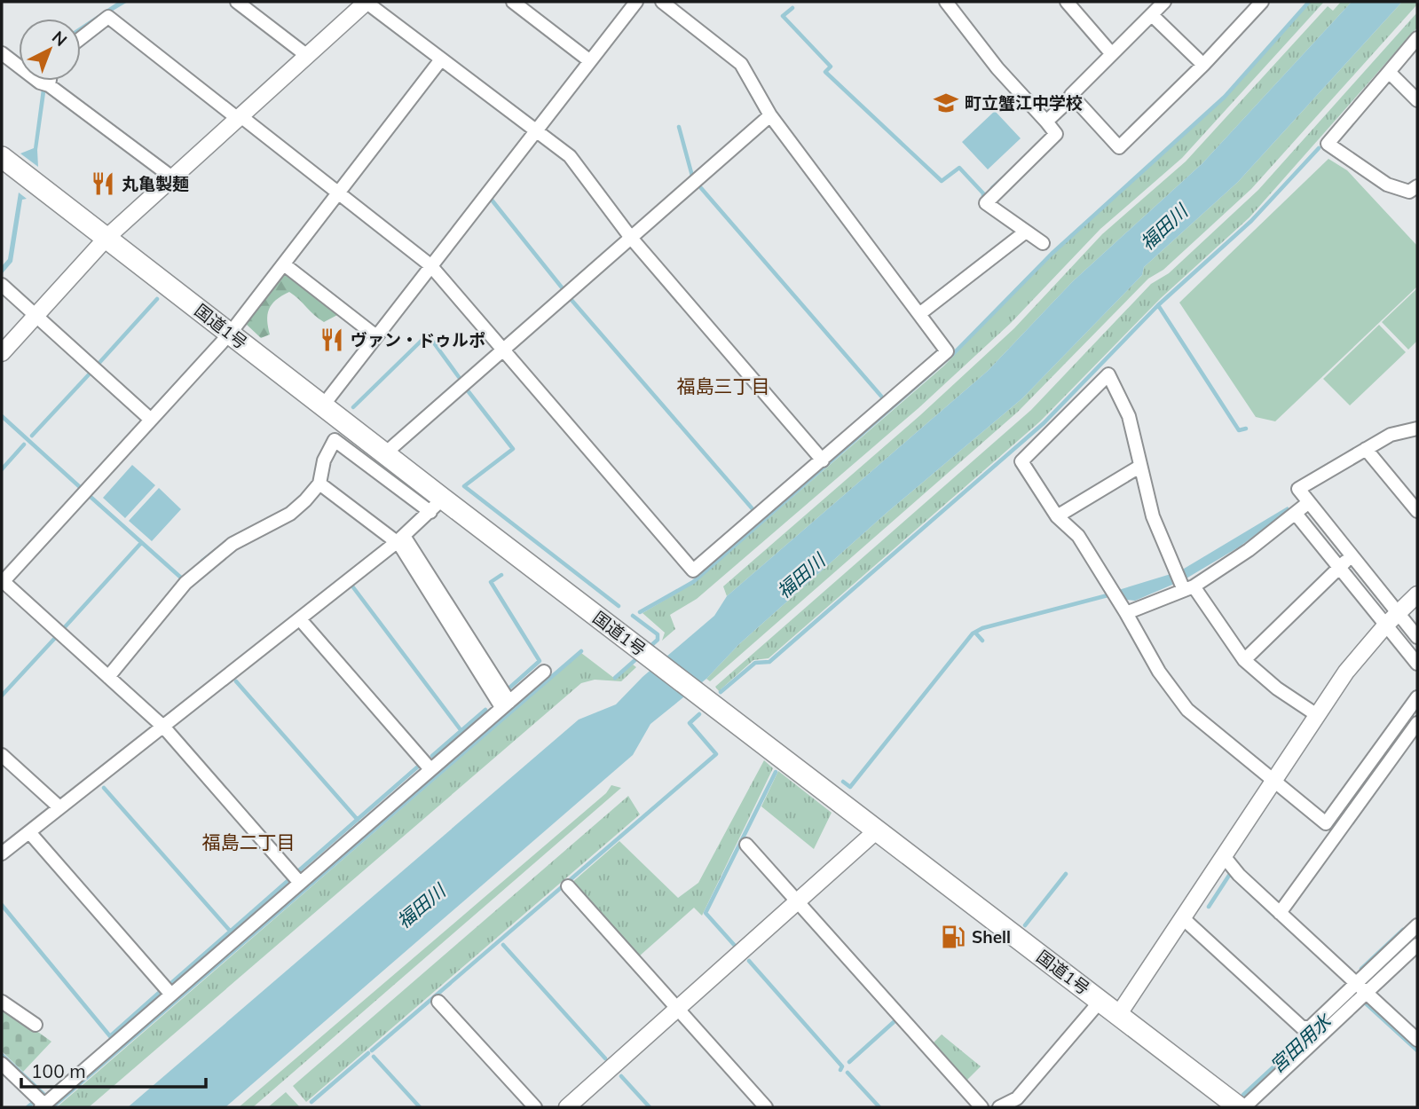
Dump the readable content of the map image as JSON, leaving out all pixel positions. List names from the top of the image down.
{
  "streets": {
    "highway": ["国道1号"]
  },
  "districts": ["福島三丁目", "福島二丁目"],
  "water": ["福田川", "宮田用水"],
  "places": {
    "school or university": ["町立蟹江中学校"],
    "restaurant": ["丸亀製麺", "ヴァン・ドゥルポ"],
    "fuel station": ["Shell"]
  },
  "scale_bar": "100 m",
  "north": "top right"
}
